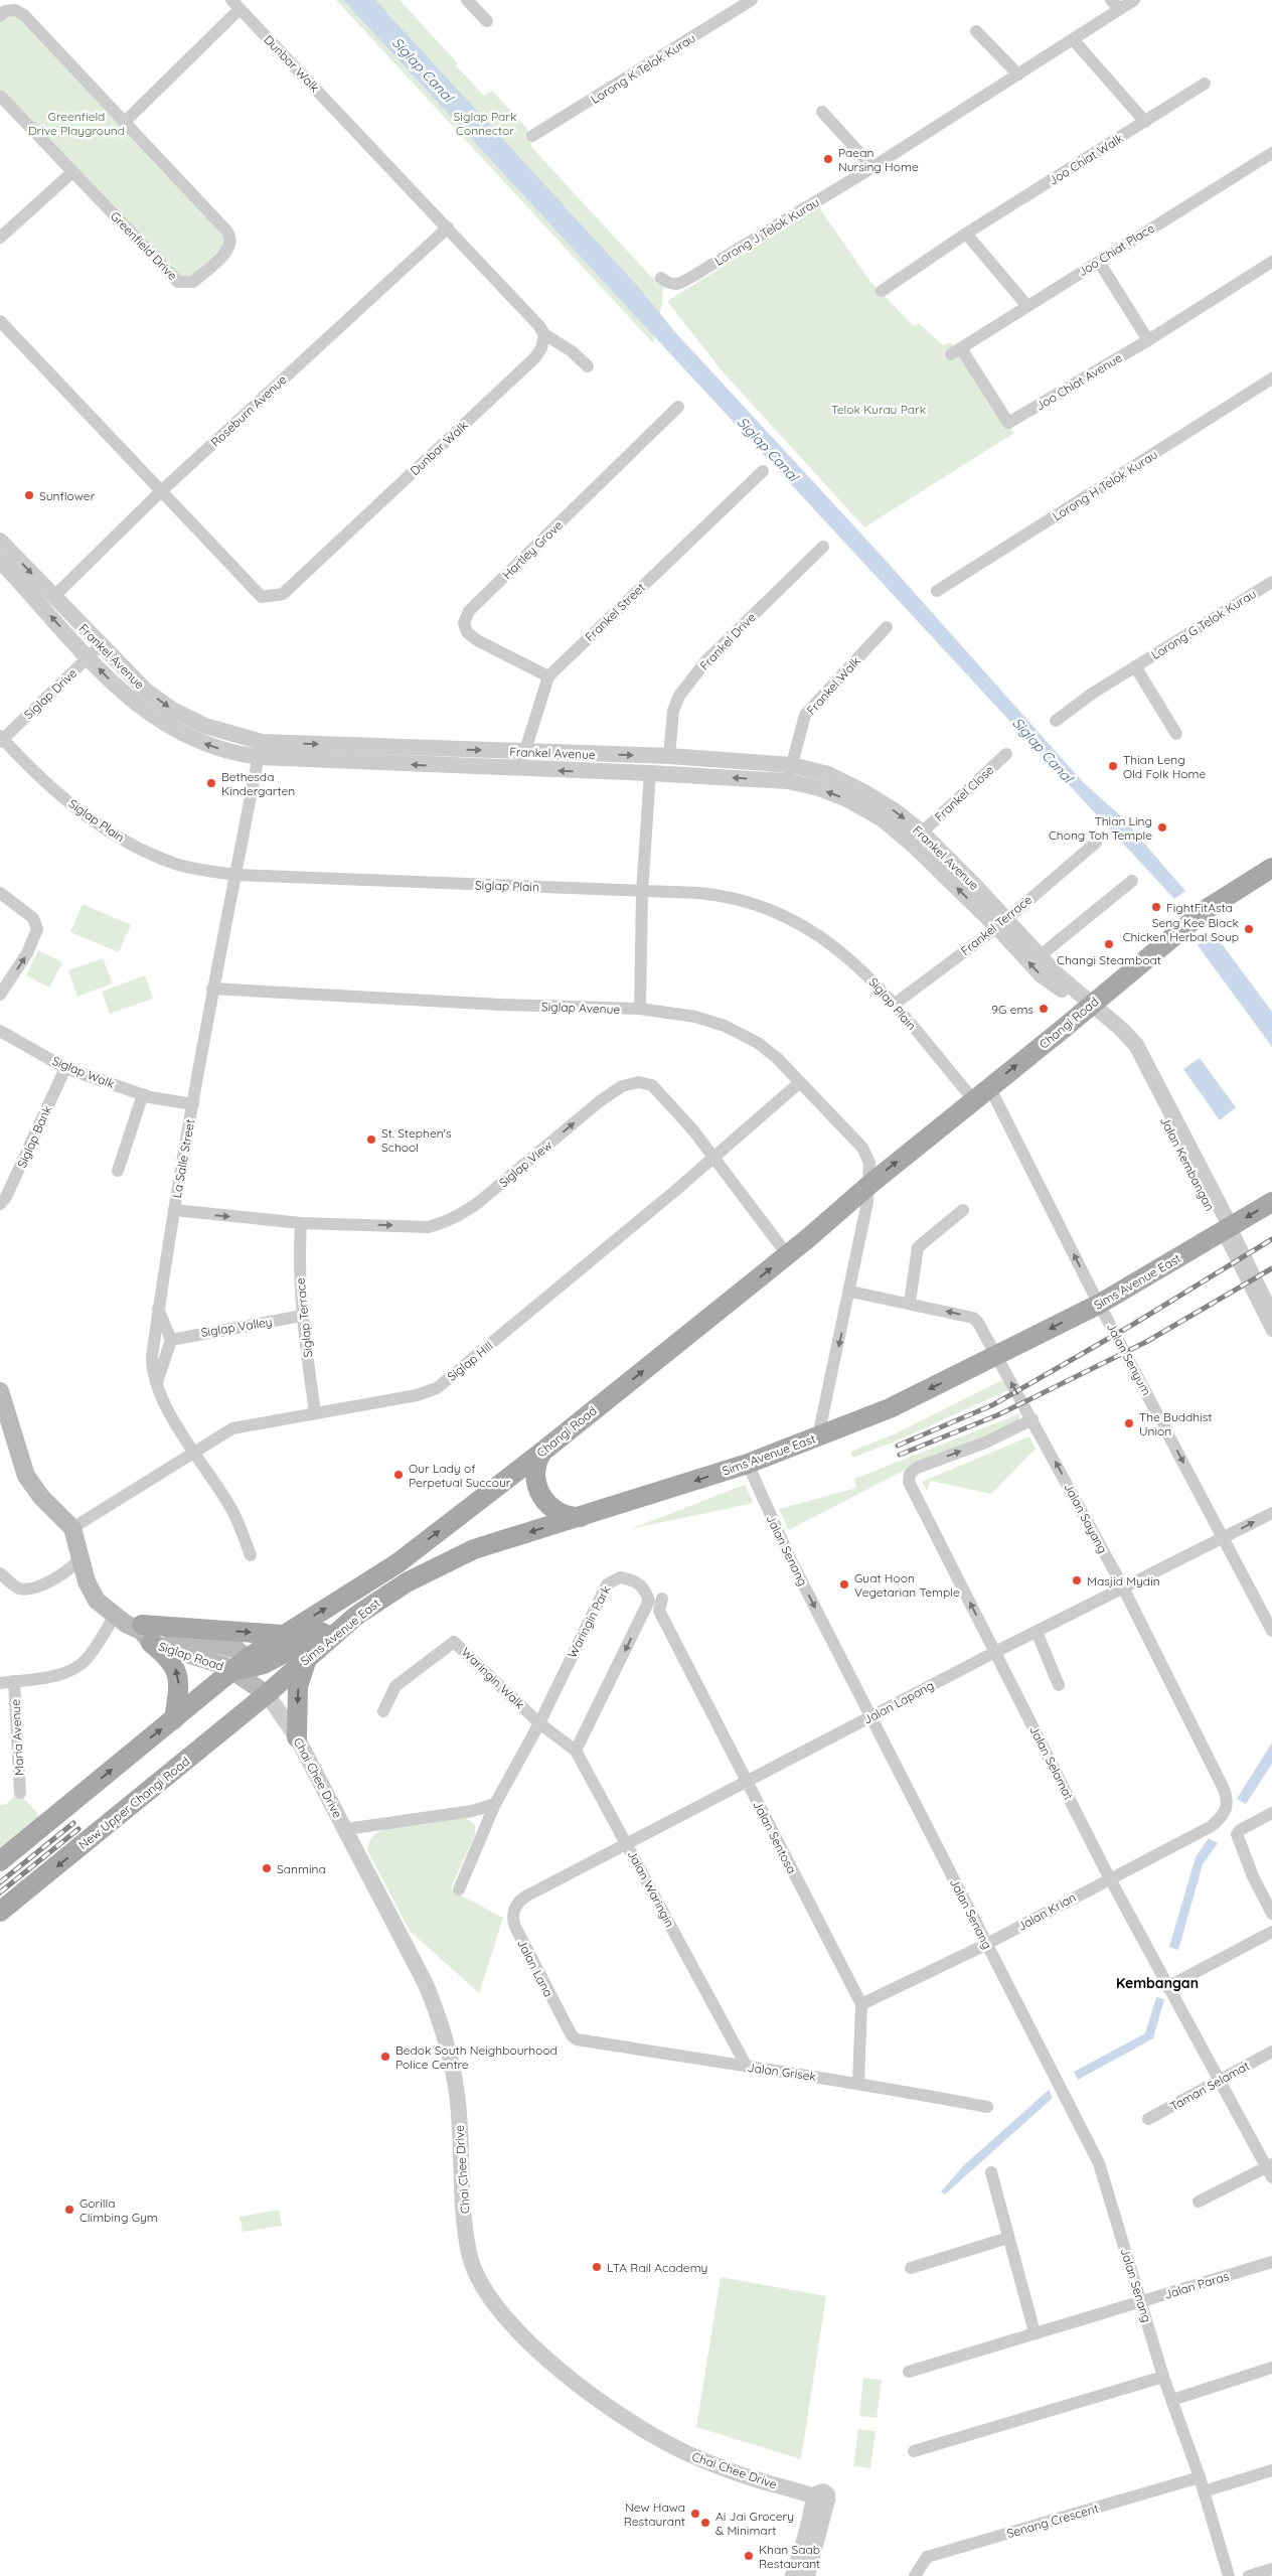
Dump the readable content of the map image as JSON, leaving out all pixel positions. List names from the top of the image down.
{
  "streets": {
    "main road": [
      "Changi Road",
      "Sims Avenue East",
      "Siglap Road",
      "New Upper Changi Road"
    ],
    "street": [
      "Dunbar Walk",
      "Lorong K Telok Kurau",
      "Joo Chiat Walk",
      "Lorong J Telok Kurau",
      "Greenfield Drive",
      "Joo Chiat Place",
      "Joo Chiat Avenue",
      "Roseburn Avenue",
      "Lorong H Telok Kurau",
      "Hartley Grove",
      "Frankel Street",
      "Lorong G Telok Kurau",
      "Frankel Drive",
      "Frankel Avenue",
      "Frankel Walk",
      "Siglap Drive",
      "Frankel Close",
      "Siglap Plain",
      "Frankel Terrace",
      "Siglap Avenue",
      "Siglap Walk",
      "Siglap Bank",
      "La Salle Street",
      "Siglap View",
      "Jalan Kembangan",
      "Siglap Terrace",
      "Siglap Valley",
      "Jalan Senyum",
      "Siglap Hill",
      "Jalan Sayang",
      "Jalan Senang",
      "Waringin Park",
      "Waringin Walk",
      "Jalan Lapang",
      "Maria Avenue",
      "Jalan Selamat",
      "Chai Chee Drive",
      "Jalan Sentosa",
      "Jalan Waringin",
      "Jalan Krian",
      "Jalan Lana",
      "Jalan Grisek",
      "Taman Selamat",
      "Jalan Paras",
      "Senang Crescent"
    ]
  },
  "crossings": [
    ["Dunbar Walk", "Roseburn Avenue"],
    ["Joo Chiat Place", "Joo Chiat Avenue"],
    ["Roseburn Avenue", "Frankel Avenue"],
    ["Hartley Grove", "Frankel Street"],
    ["Frankel Street", "Frankel Avenue"],
    ["Frankel Drive", "Frankel Avenue"],
    ["Frankel Avenue", "Frankel Walk"],
    ["Frankel Avenue", "Siglap Drive"],
    ["Frankel Avenue", "Frankel Close"],
    ["Frankel Avenue", "Frankel Terrace"],
    ["Frankel Avenue", "Changi Road"],
    ["Frankel Avenue", "La Salle Street"],
    ["Frankel Avenue", "Jalan Kembangan"],
    ["Siglap Drive", "Siglap Plain"],
    ["Siglap Plain", "Frankel Terrace"],
    ["Siglap Plain", "Changi Road"],
    ["Siglap Plain", "La Salle Street"],
    ["Siglap Avenue", "Changi Road"],
    ["Siglap Avenue", "La Salle Street"],
    ["Siglap Avenue", "Siglap Hill"],
    ["Changi Road", "Siglap View"],
    ["Changi Road", "Jalan Kembangan"],
    ["Changi Road", "Jalan Senyum"],
    ["Changi Road", "Siglap Road"],
    ["Siglap Walk", "Siglap Bank"],
    ["Siglap Walk", "La Salle Street"],
    ["La Salle Street", "Siglap View"],
    ["La Salle Street", "Siglap Hill"],
    ["Siglap View", "Siglap Terrace"],
    ["Siglap View", "Siglap Hill"],
    ["Jalan Kembangan", "Sims Avenue East"],
    ["Sims Avenue East", "Jalan Senyum"],
    ["Sims Avenue East", "Jalan Sayang"],
    ["Sims Avenue East", "Jalan Senang"],
    ["Sims Avenue East", "Chai Chee Drive"],
    ["Sims Avenue East", "New Upper Changi Road"],
    ["Siglap Terrace", "Siglap Valley"],
    ["Siglap Terrace", "Siglap Hill"],
    ["Jalan Senyum", "Jalan Lapang"],
    ["Siglap Hill", "Siglap Road"],
    ["Jalan Sayang", "Jalan Lapang"],
    ["Jalan Sayang", "Jalan Selamat"],
    ["Jalan Sayang", "Jalan Krian"],
    ["Jalan Senang", "Jalan Lapang"],
    ["Jalan Senang", "Jalan Krian"],
    ["Jalan Senang", "Jalan Paras"],
    ["Jalan Senang", "Senang Crescent"],
    ["Waringin Park", "Waringin Walk"],
    ["Waringin Park", "Jalan Waringin"],
    ["Siglap Road", "Maria Avenue"],
    ["Waringin Walk", "Jalan Waringin"],
    ["Jalan Lapang", "Jalan Selamat"],
    ["Jalan Lapang", "Jalan Sentosa"],
    ["Jalan Lapang", "Jalan Waringin"],
    ["Jalan Lapang", "Jalan Lana"],
    ["Jalan Selamat", "Jalan Krian"],
    ["Jalan Selamat", "Taman Selamat"],
    ["Chai Chee Drive", "New Upper Changi Road"],
    ["Jalan Sentosa", "Jalan Krian"],
    ["Jalan Sentosa", "Jalan Grisek"],
    ["Jalan Waringin", "Jalan Grisek"],
    ["Jalan Lana", "Jalan Grisek"]
  ],
  "one_way": [
    "Changi Road",
    "Siglap View",
    "Sims Avenue East",
    "Jalan Sayang"
  ],
  "districts": ["Kembangan"],
  "water": ["Siglap Canal"],
  "parks": ["Greenfield Drive Playground", "Siglap Park Connector", "Telok Kurau Park"],
  "places": [
    "Paean Nursing Home",
    "Sunflower",
    "Thian Leng Old Folk Home",
    "Bethesda Kindergarten",
    "Thian Ling Chong Toh Temple",
    "FightFitAsta",
    "Seng Kee Black Chicken Herbal Soup",
    "Changi Steamboat",
    "9G ems",
    "St. Stephen's School",
    "The Buddhist Union",
    "Our Lady of Perpetual Succour",
    "Masjid Mydin",
    "Guat Hoon Vegetarian Temple",
    "Sanmina",
    "Bedok South Neighbourhood Police Centre",
    "Gorilla Climbing Gym",
    "LTA Rail Academy",
    "New Hawa Restaurant",
    "Ai Jai Grocery & Minimart",
    "Khan Saab Restaurant"
  ]
}
